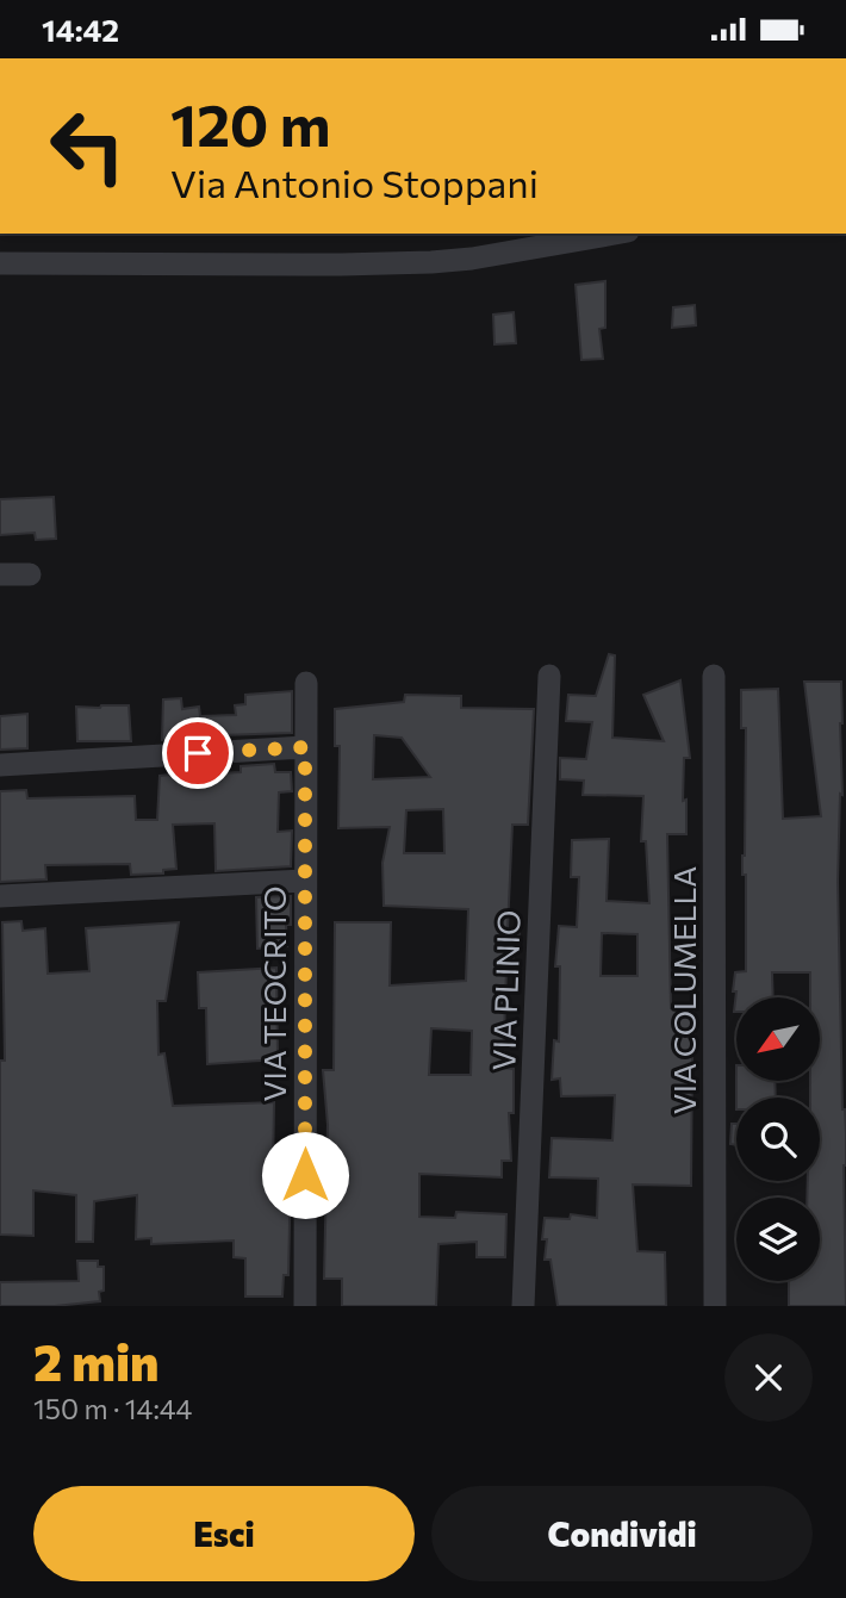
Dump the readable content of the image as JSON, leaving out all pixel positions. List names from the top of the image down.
{
  "streets": {
    "street": ["VIA PLINIO", "VIA COLUMELLA", "VIA TEOCRITO"]
  },
  "north": "bottom left",
  "page": {
    "status": "14:42",
    "turn": ["120 m", "Via Antonio Stoppani"],
    "heading": ["2 min", "150 m · 14:44"],
    "buttons": ["Esci", "Condividi"]
  }
}
